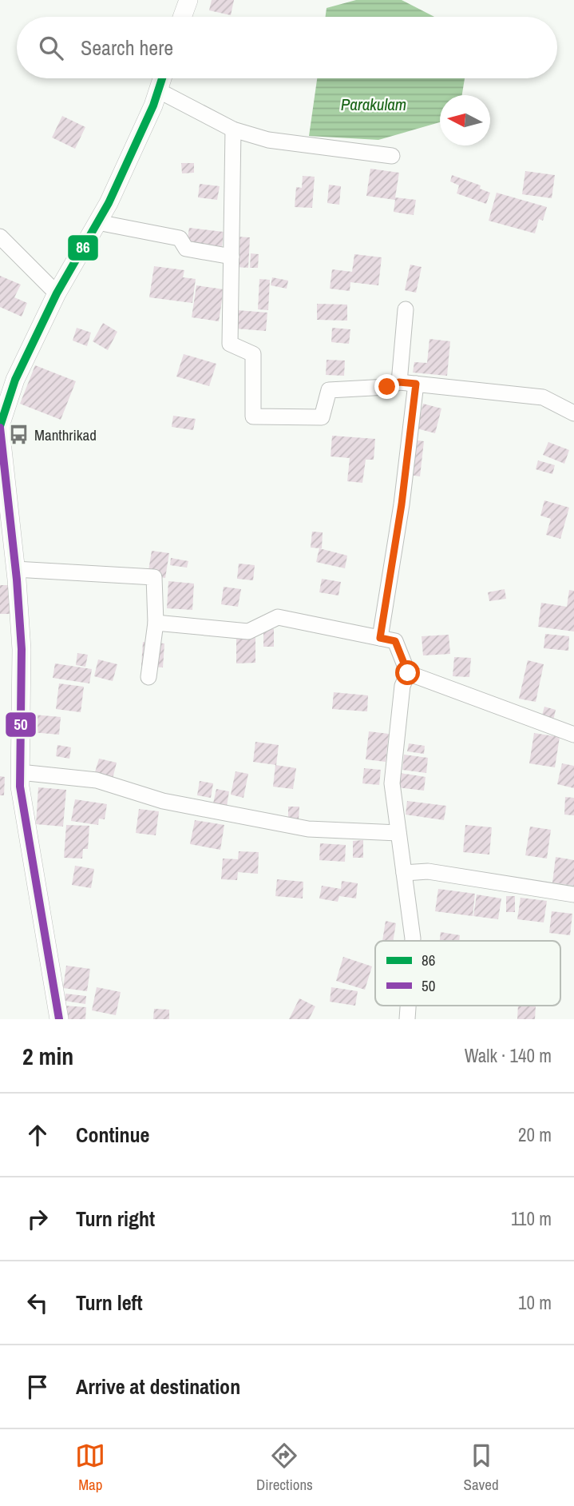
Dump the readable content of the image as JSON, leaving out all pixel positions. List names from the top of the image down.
{
  "water": ["Parakulam"],
  "places": {
    "bus stop": ["Manthrikad"]
  },
  "lines": ["transit line 86", "transit line 50"],
  "legend": ["86", "50"],
  "north": "left",
  "page": {
    "search": "Search here",
    "heading": ["2 min", "Walk · 140 m"],
    "list": [
      ["Continue", "20 m"],
      ["Turn right", "110 m"],
      ["Turn left", "10 m"],
      "Arrive at destination"
    ],
    "nav": ["Map", "Directions", "Saved"]
  }
}
